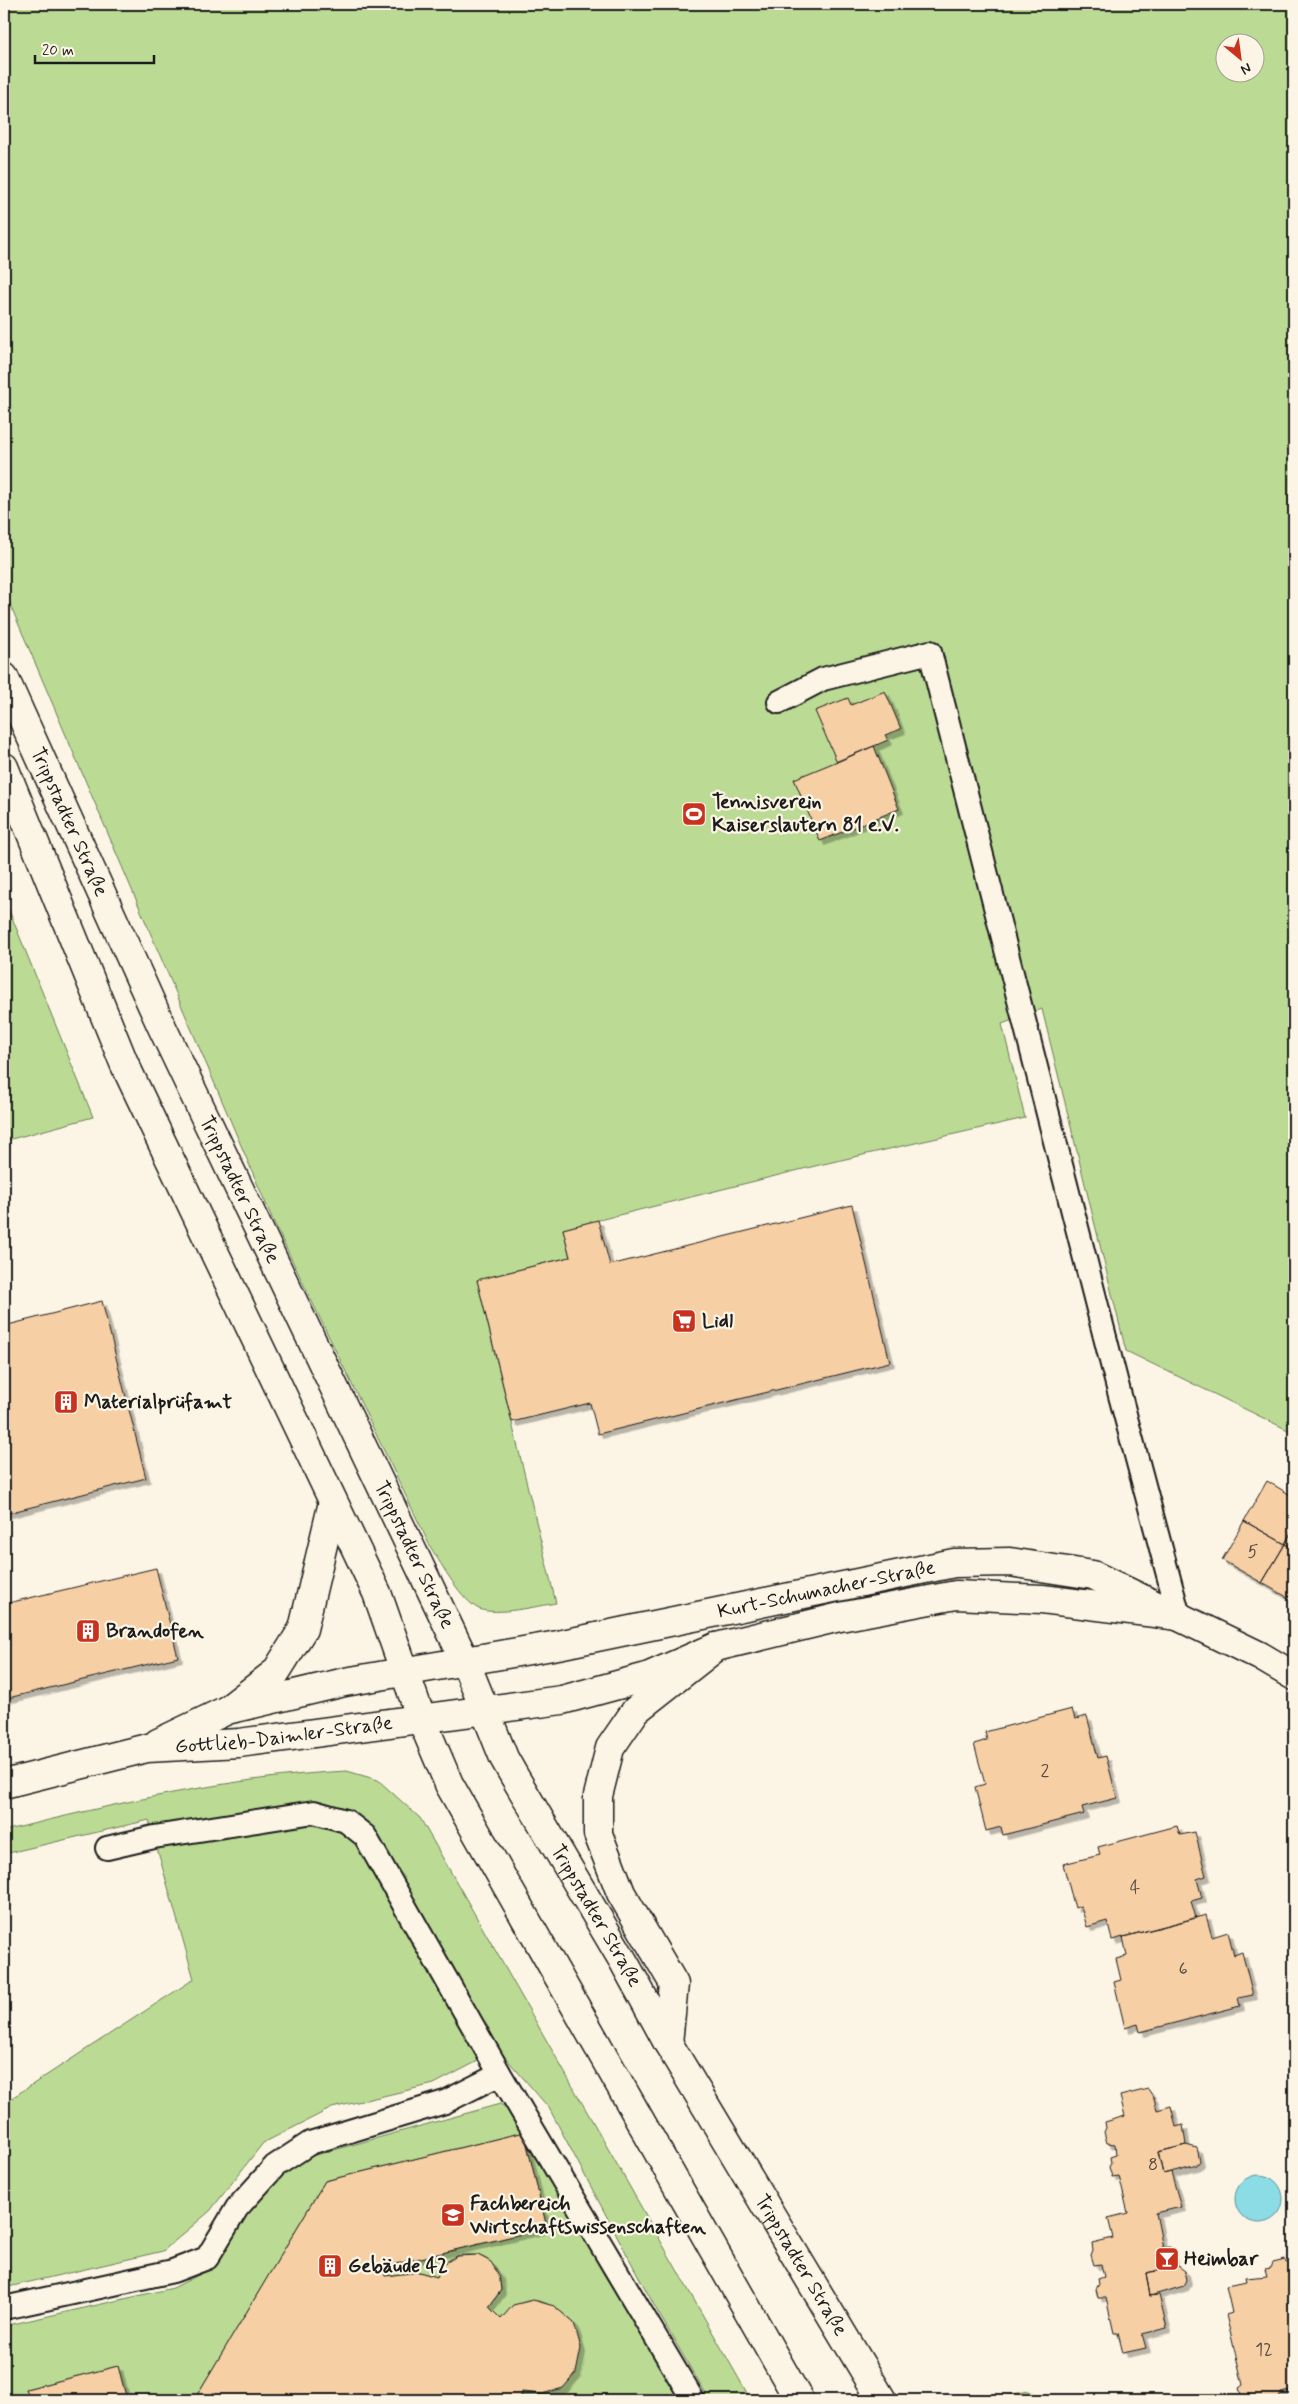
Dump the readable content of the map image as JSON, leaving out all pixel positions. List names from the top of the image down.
{
  "streets": {
    "main road": ["Trippstadter Straße", "Kurt-Schumacher-Straße", "Gottlieb-Daimler-Straße"]
  },
  "crossings": [
    ["Trippstadter Straße", "Kurt-Schumacher-Straße"],
    ["Trippstadter Straße", "Gottlieb-Daimler-Straße"],
    ["Kurt-Schumacher-Straße", "Gottlieb-Daimler-Straße"]
  ],
  "places": {
    "sports": ["Tennisverein Kaiserslautern 81 e.V."],
    "supermarket": ["Lidl"],
    "building": ["Materialprüfamt", "Brandofen", "Gebäude 42"],
    "school or university": ["Fachbereich Wirtschaftswissenschaften"],
    "bar": ["Heimbar"]
  },
  "house_numbers": [
    "5",
    "2",
    "4",
    "6",
    "8",
    "12"
  ],
  "scale_bar": "20 m",
  "north": "bottom right"
}
